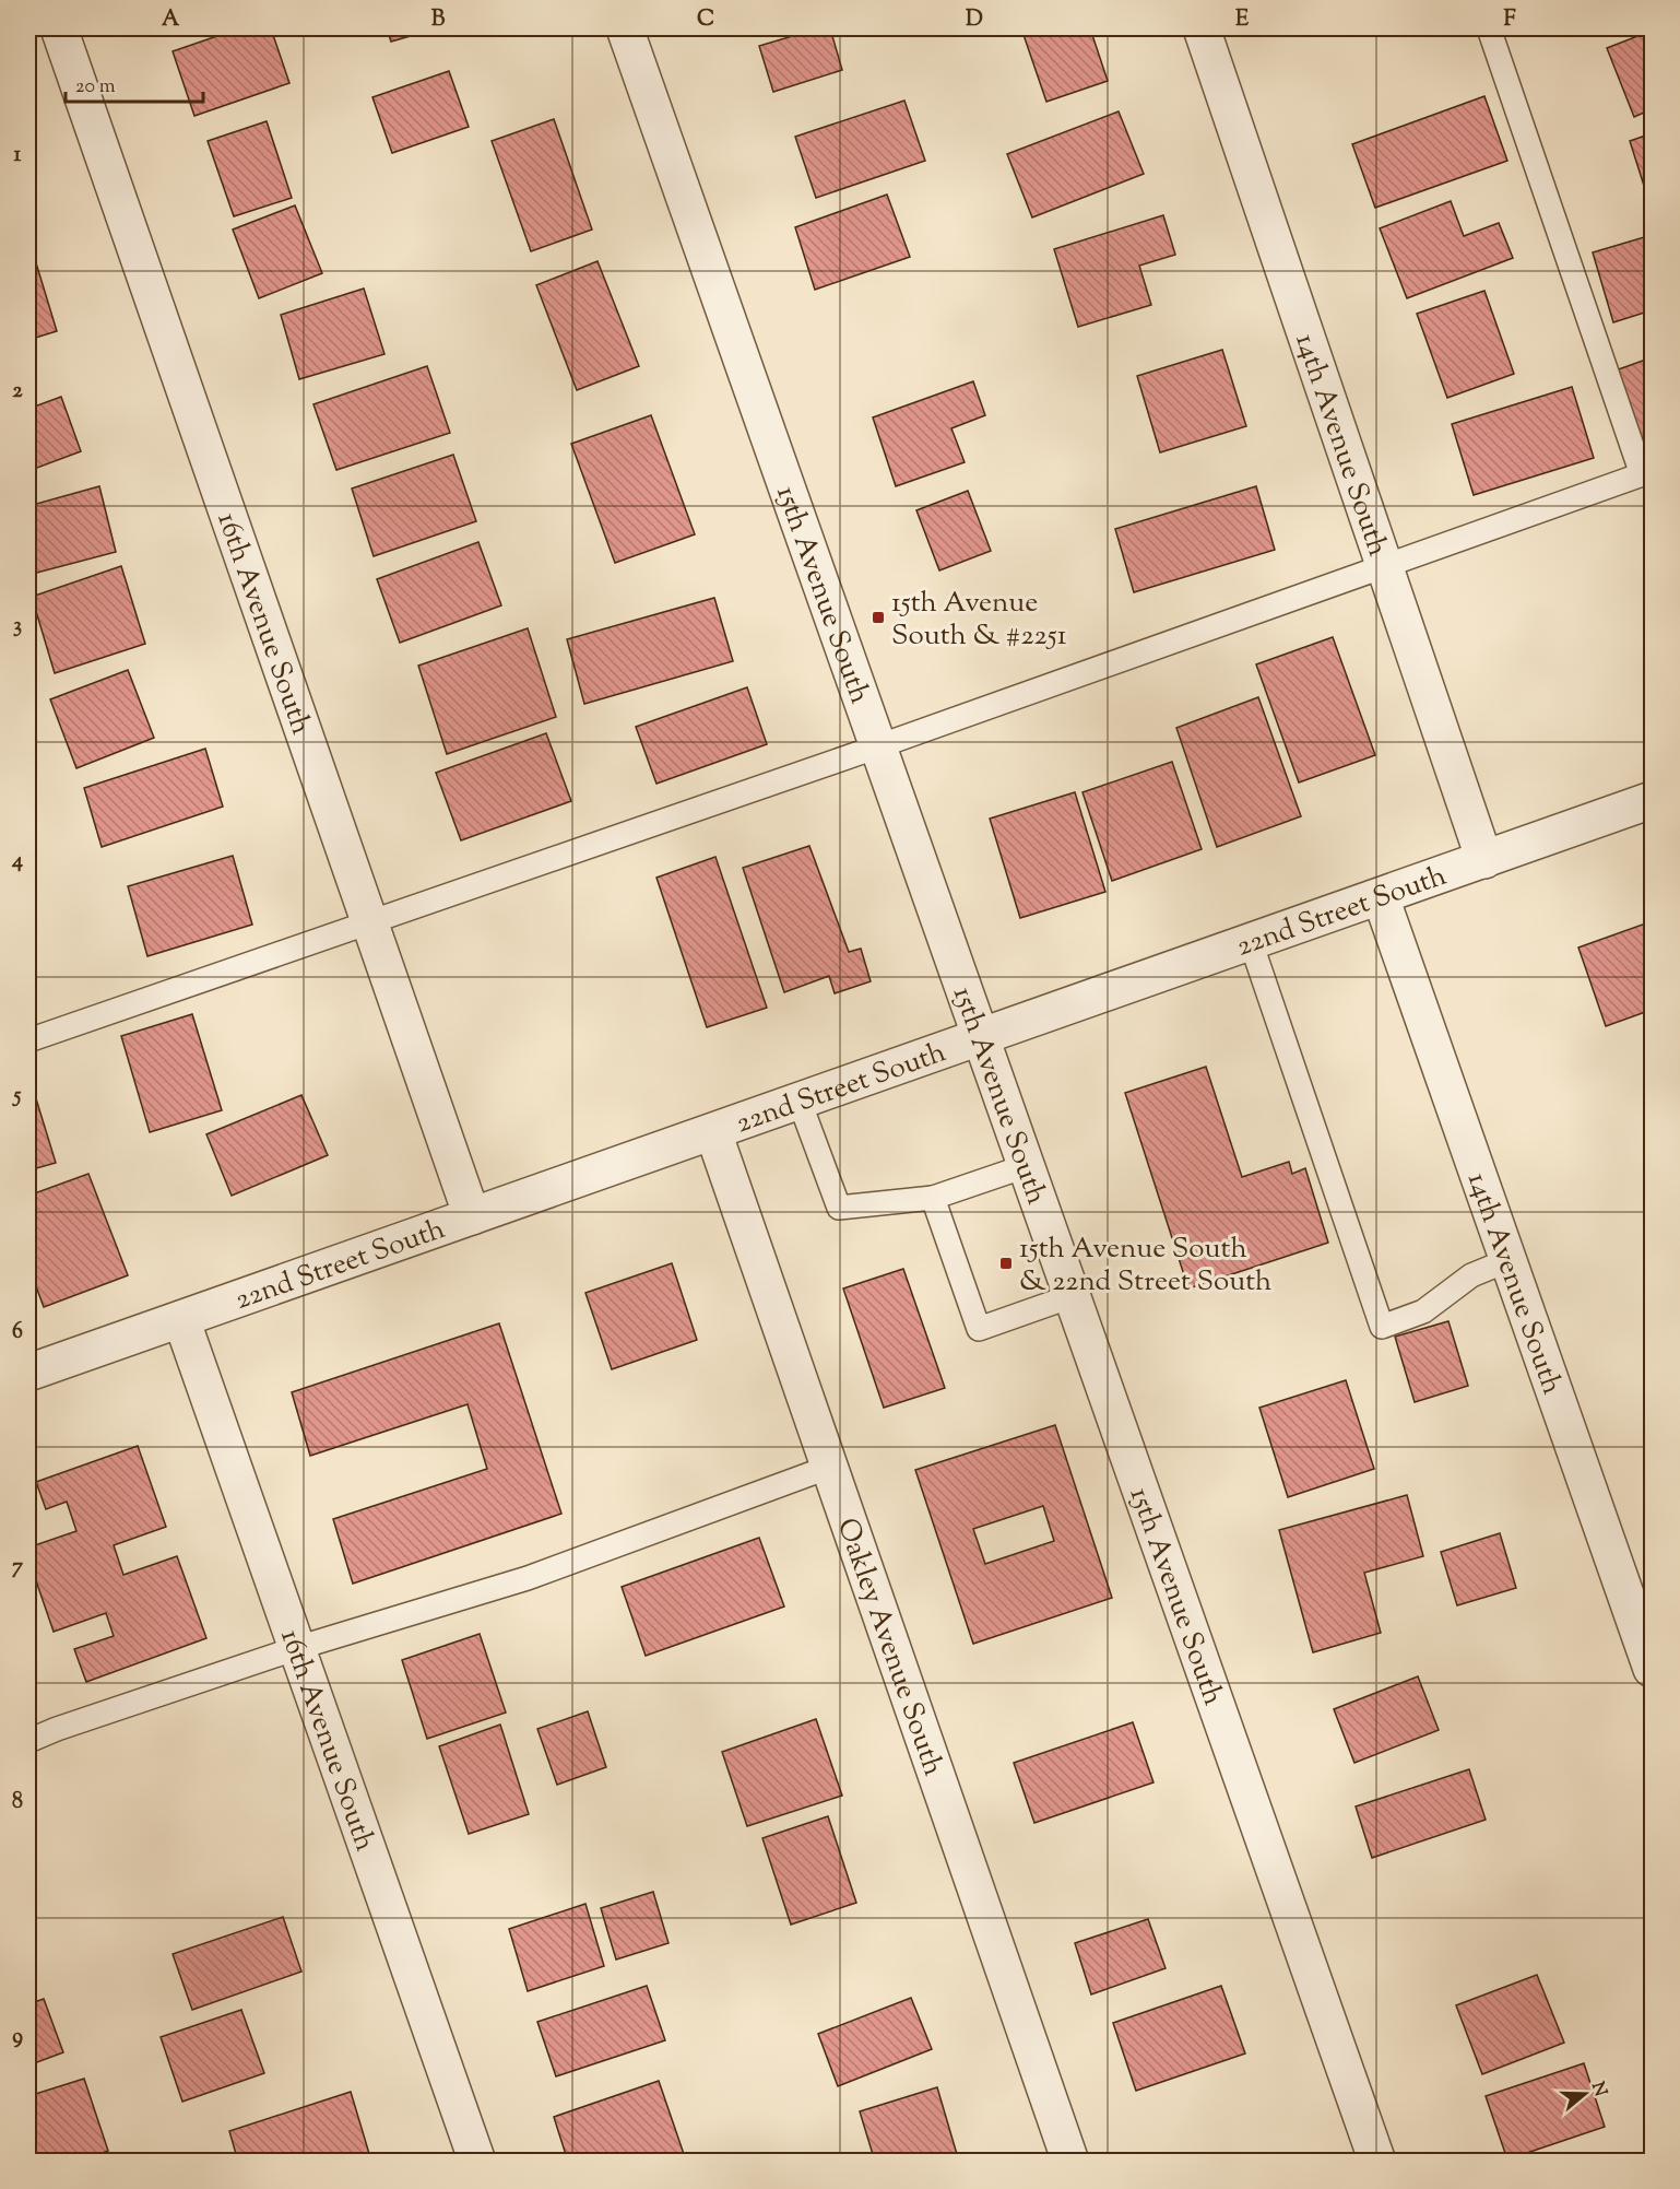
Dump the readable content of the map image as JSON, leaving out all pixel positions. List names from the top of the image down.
{
  "streets": {
    "street": [
      "14th Avenue South",
      "15th Avenue South",
      "16th Avenue South",
      "22nd Street South",
      "Oakley Avenue South"
    ]
  },
  "crossings": [
    ["14th Avenue South", "22nd Street South"],
    ["15th Avenue South", "22nd Street South"],
    ["16th Avenue South", "22nd Street South"],
    ["22nd Street South", "Oakley Avenue South"]
  ],
  "places": {
    "transit": ["15th Avenue South & #2251", "15th Avenue South & 22nd Street South"]
  },
  "scale_bar": "20 m",
  "north": "right",
  "grid": {
    "columns": [
      "A",
      "B",
      "C",
      "D",
      "E",
      "F"
    ],
    "rows": [
      "1",
      "2",
      "3",
      "4",
      "5",
      "6",
      "7",
      "8",
      "9"
    ]
  }
}
